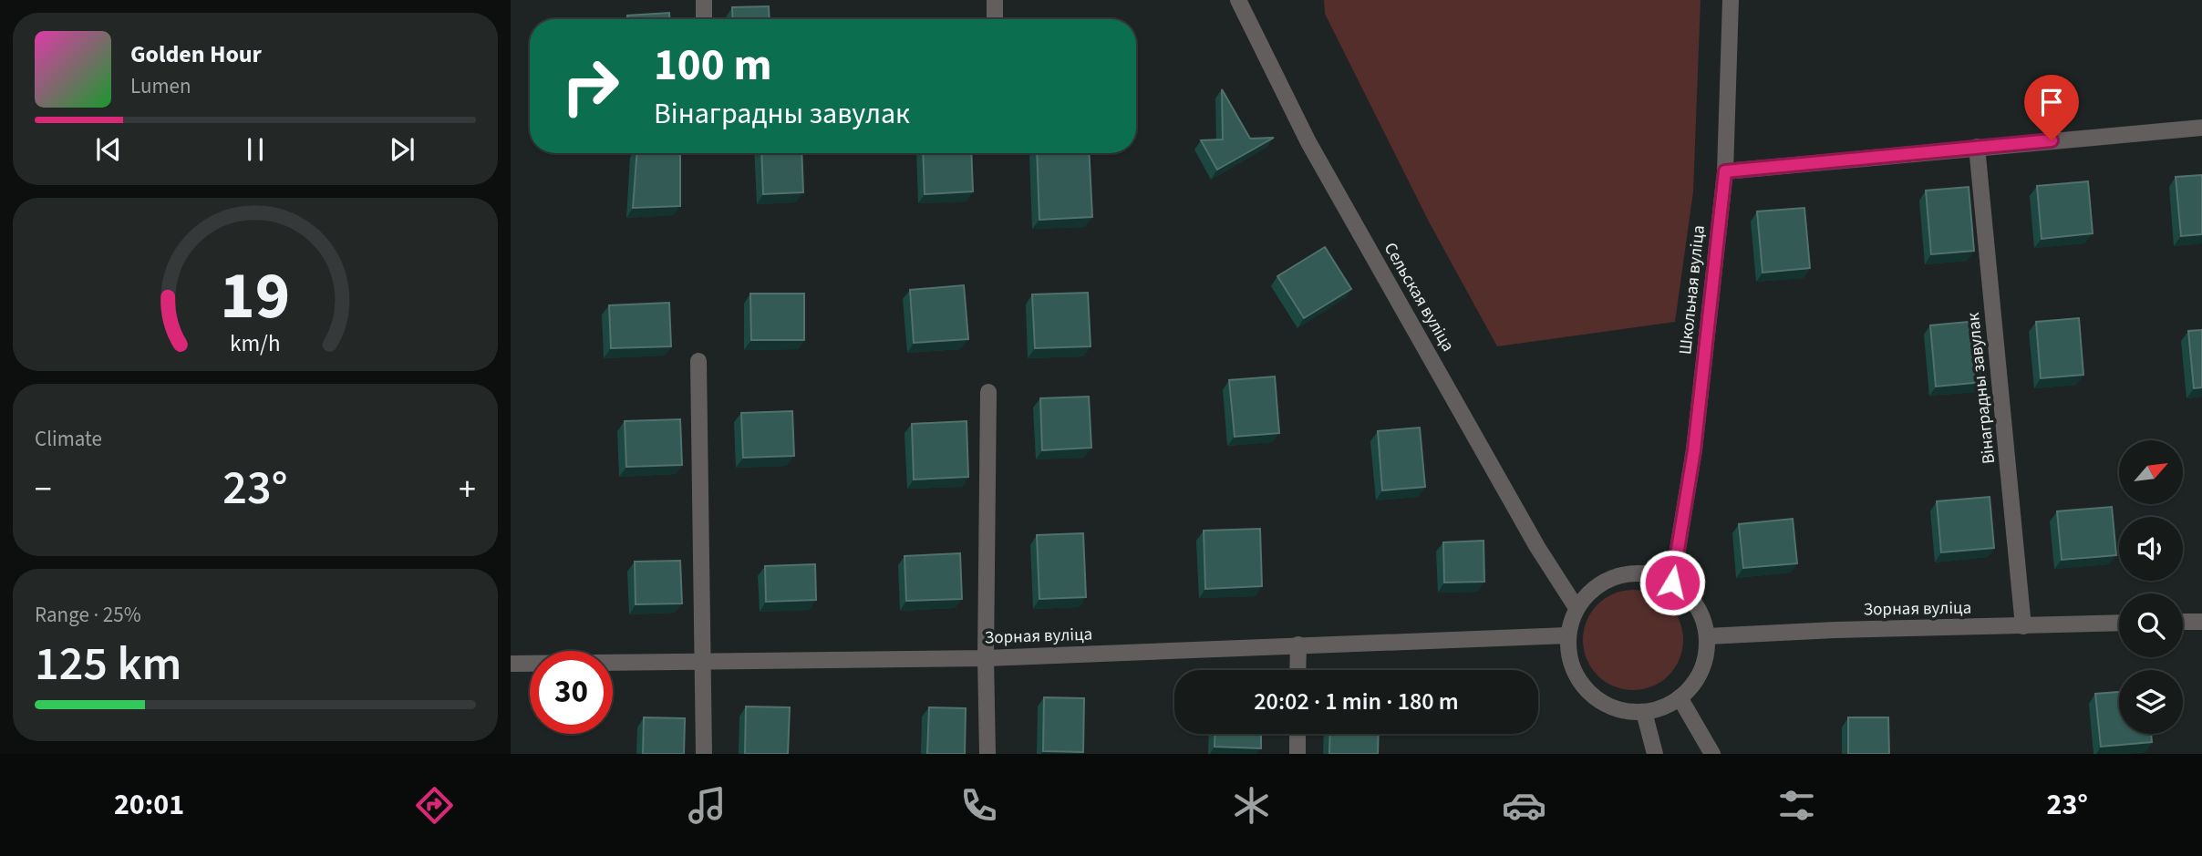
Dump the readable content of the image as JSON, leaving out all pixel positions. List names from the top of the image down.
{
  "streets": {
    "street": [
      "Школьная вуліца",
      "Сельская вуліца",
      "Вінаградны завулак",
      "Зорная вуліца"
    ]
  },
  "crossings": [
    ["Школьная вуліца", "Сельская вуліца"],
    ["Школьная вуліца", "Зорная вуліца"],
    ["Сельская вуліца", "Зорная вуліца"],
    ["Вінаградны завулак", "Зорная вуліца"]
  ],
  "north": "top right",
  "page": {
    "turn": ["100 m", "Вінаградны завулак"],
    "song": ["Golden Hour", "Lumen"],
    "tile": [
      "Climate",
      ["Range · 25%", "125 km"]
    ],
    "heat": ["−", "23°", "+"],
    "limit": "30",
    "trip": "20:02 · 1 min · 180 m",
    "tabs": ["20:01", "23°"],
    "gauge": ["19", "km/h"]
  }
}
